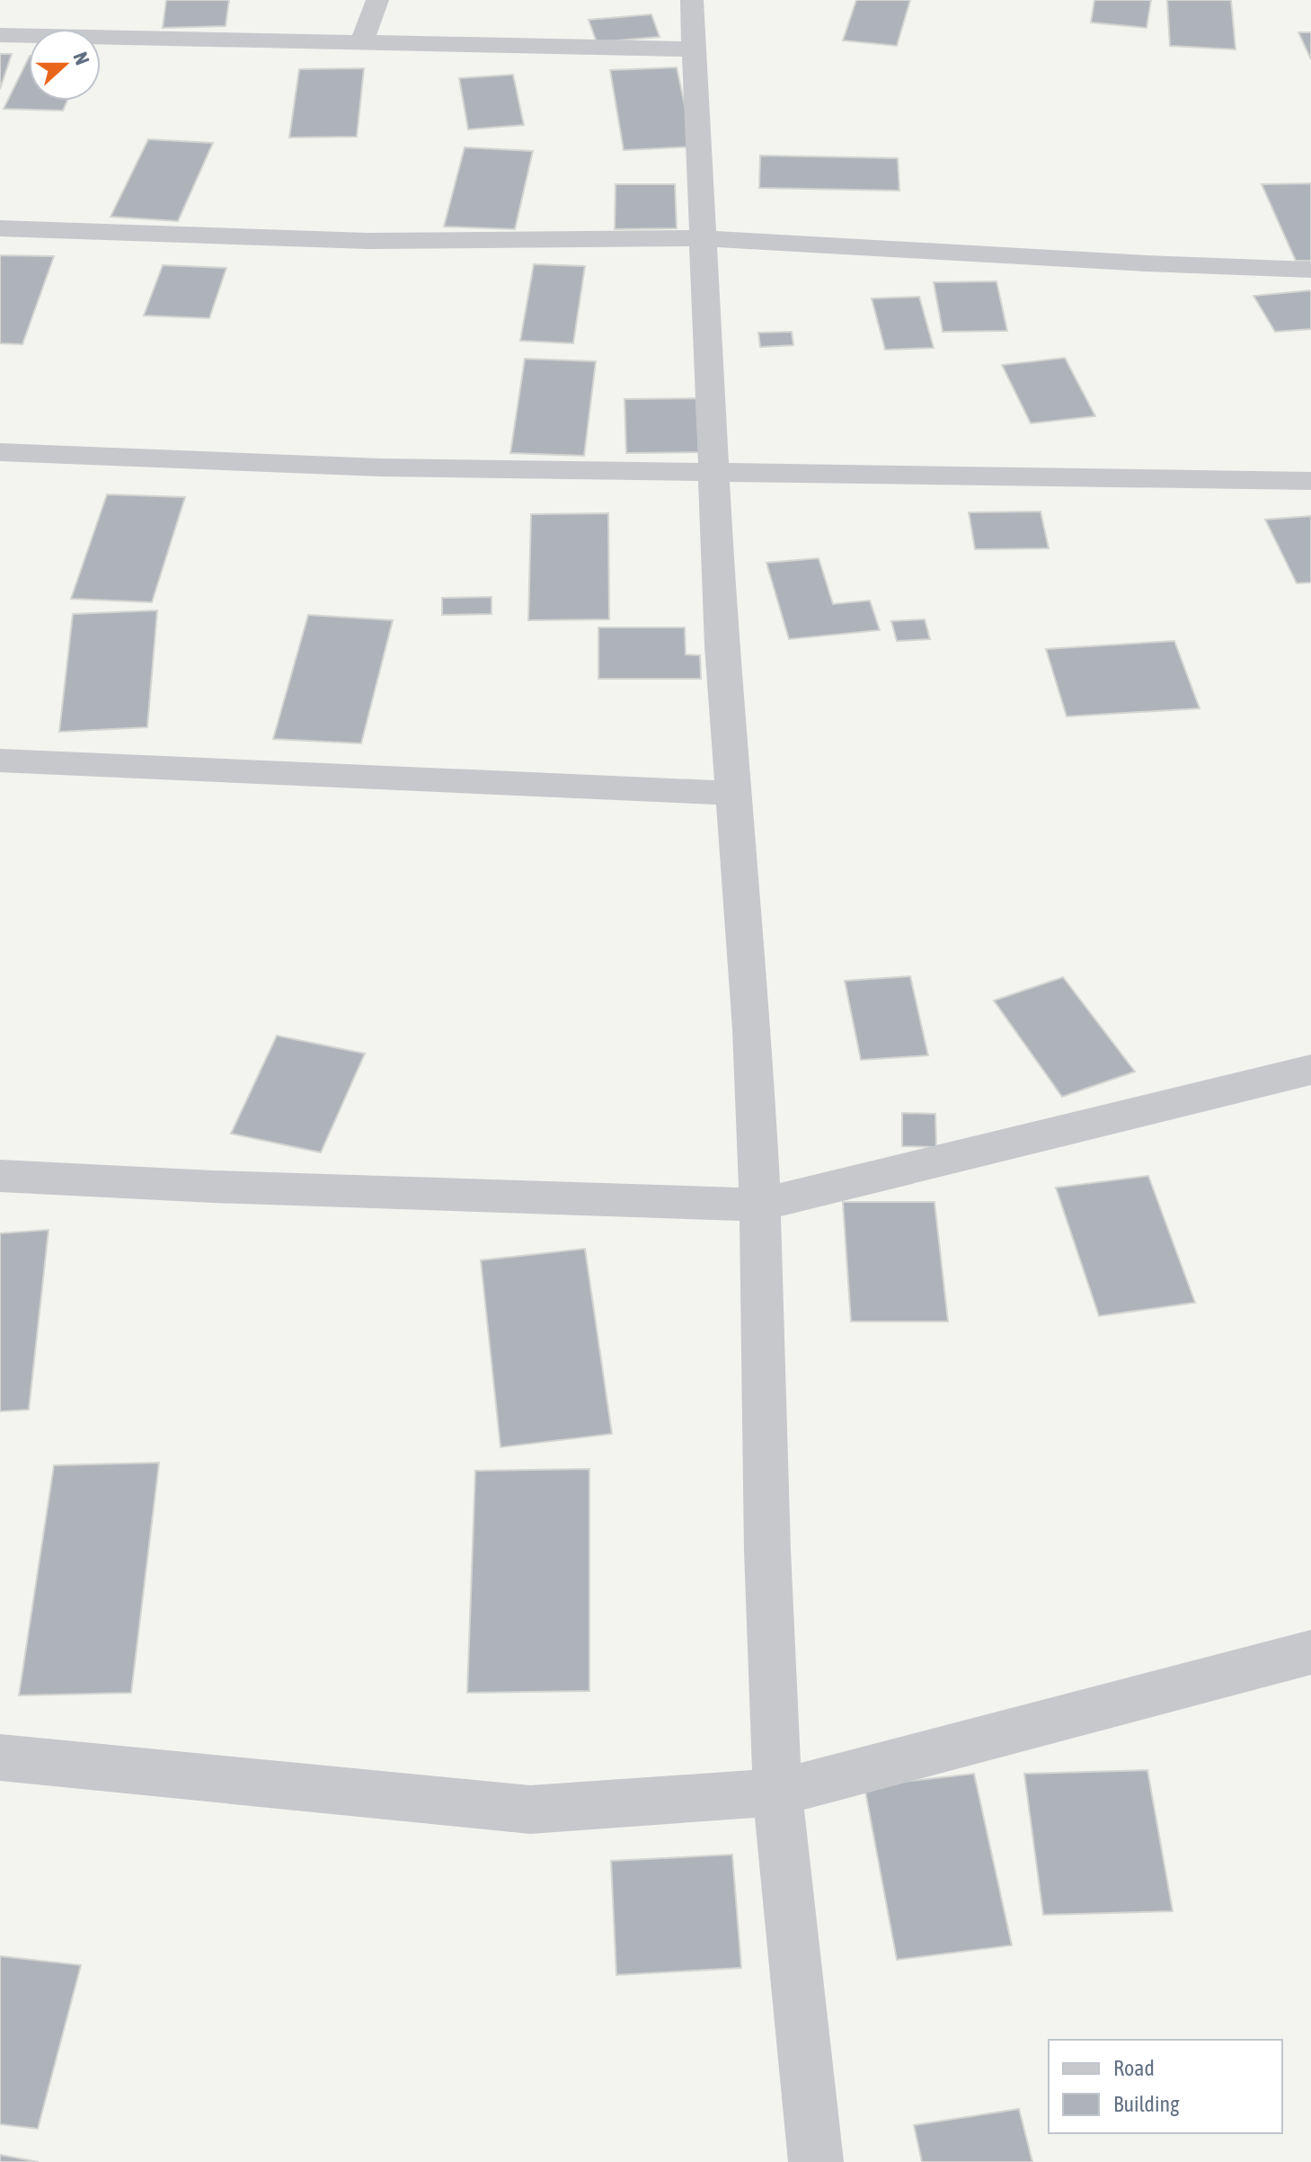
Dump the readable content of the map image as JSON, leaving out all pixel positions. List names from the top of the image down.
{
  "legend": ["Road", "Building"],
  "north": "right"
}
